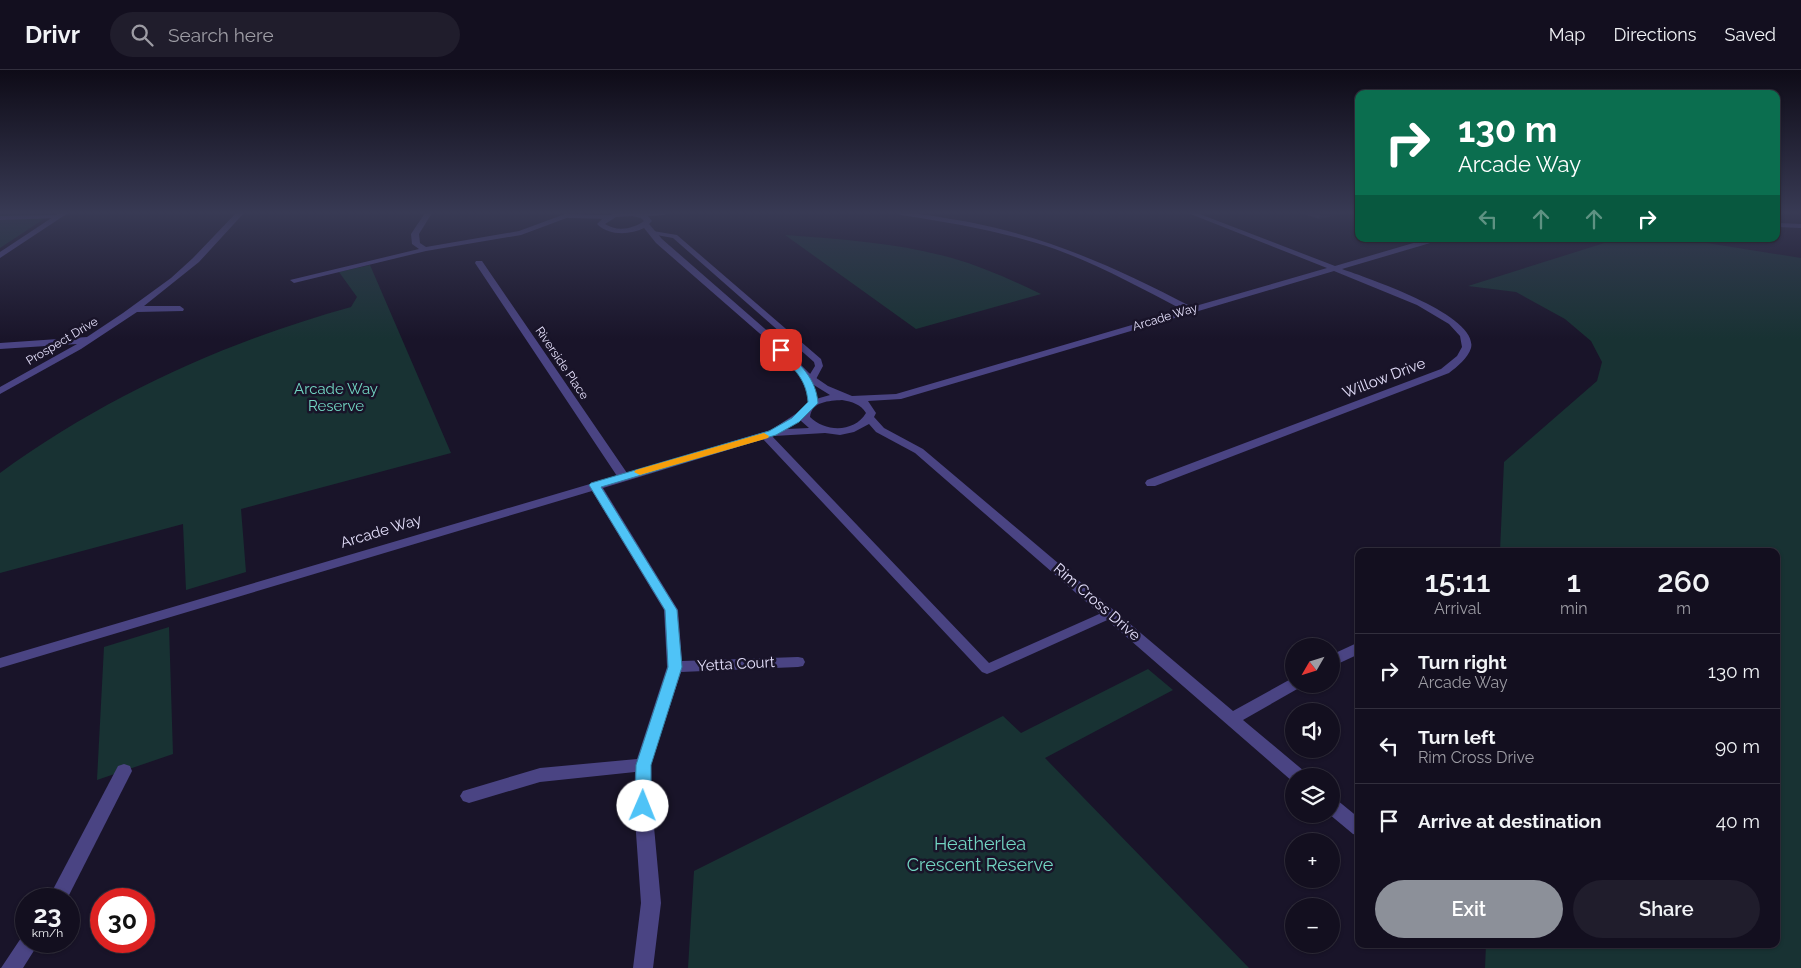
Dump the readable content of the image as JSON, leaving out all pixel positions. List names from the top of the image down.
{
  "streets": {
    "street": [
      "Arcade Way",
      "Prospect Drive",
      "Riverside Place",
      "Willow Drive",
      "Rim Cross Drive",
      "Yetta Court"
    ]
  },
  "crossings": [
    ["Arcade Way", "Riverside Place"],
    ["Arcade Way", "Willow Drive"],
    ["Arcade Way", "Rim Cross Drive"]
  ],
  "parks": ["Arcade Way Reserve", "Heatherlea Crescent Reserve"],
  "north": "bottom left",
  "page": {
    "header": "Drivr",
    "search": "Search here",
    "nav": ["Map", "Directions", "Saved"],
    "turn": ["130 m", "Arcade Way"],
    "eta": [
      "15:11",
      "Arrival",
      "1",
      "min",
      "260",
      "m"
    ],
    "list": [
      {
        "name": "Turn right",
        "note": "Arcade Way",
        "value": "130 m"
      },
      {
        "name": "Turn left",
        "note": "Rim Cross Drive",
        "value": "90 m"
      },
      {
        "name": "Arrive at destination",
        "value": "40 m"
      }
    ],
    "map_buttons": ["+", "−"],
    "buttons": ["Exit", "Share"],
    "speed": "23 km/h",
    "limit": "30"
  }
}
